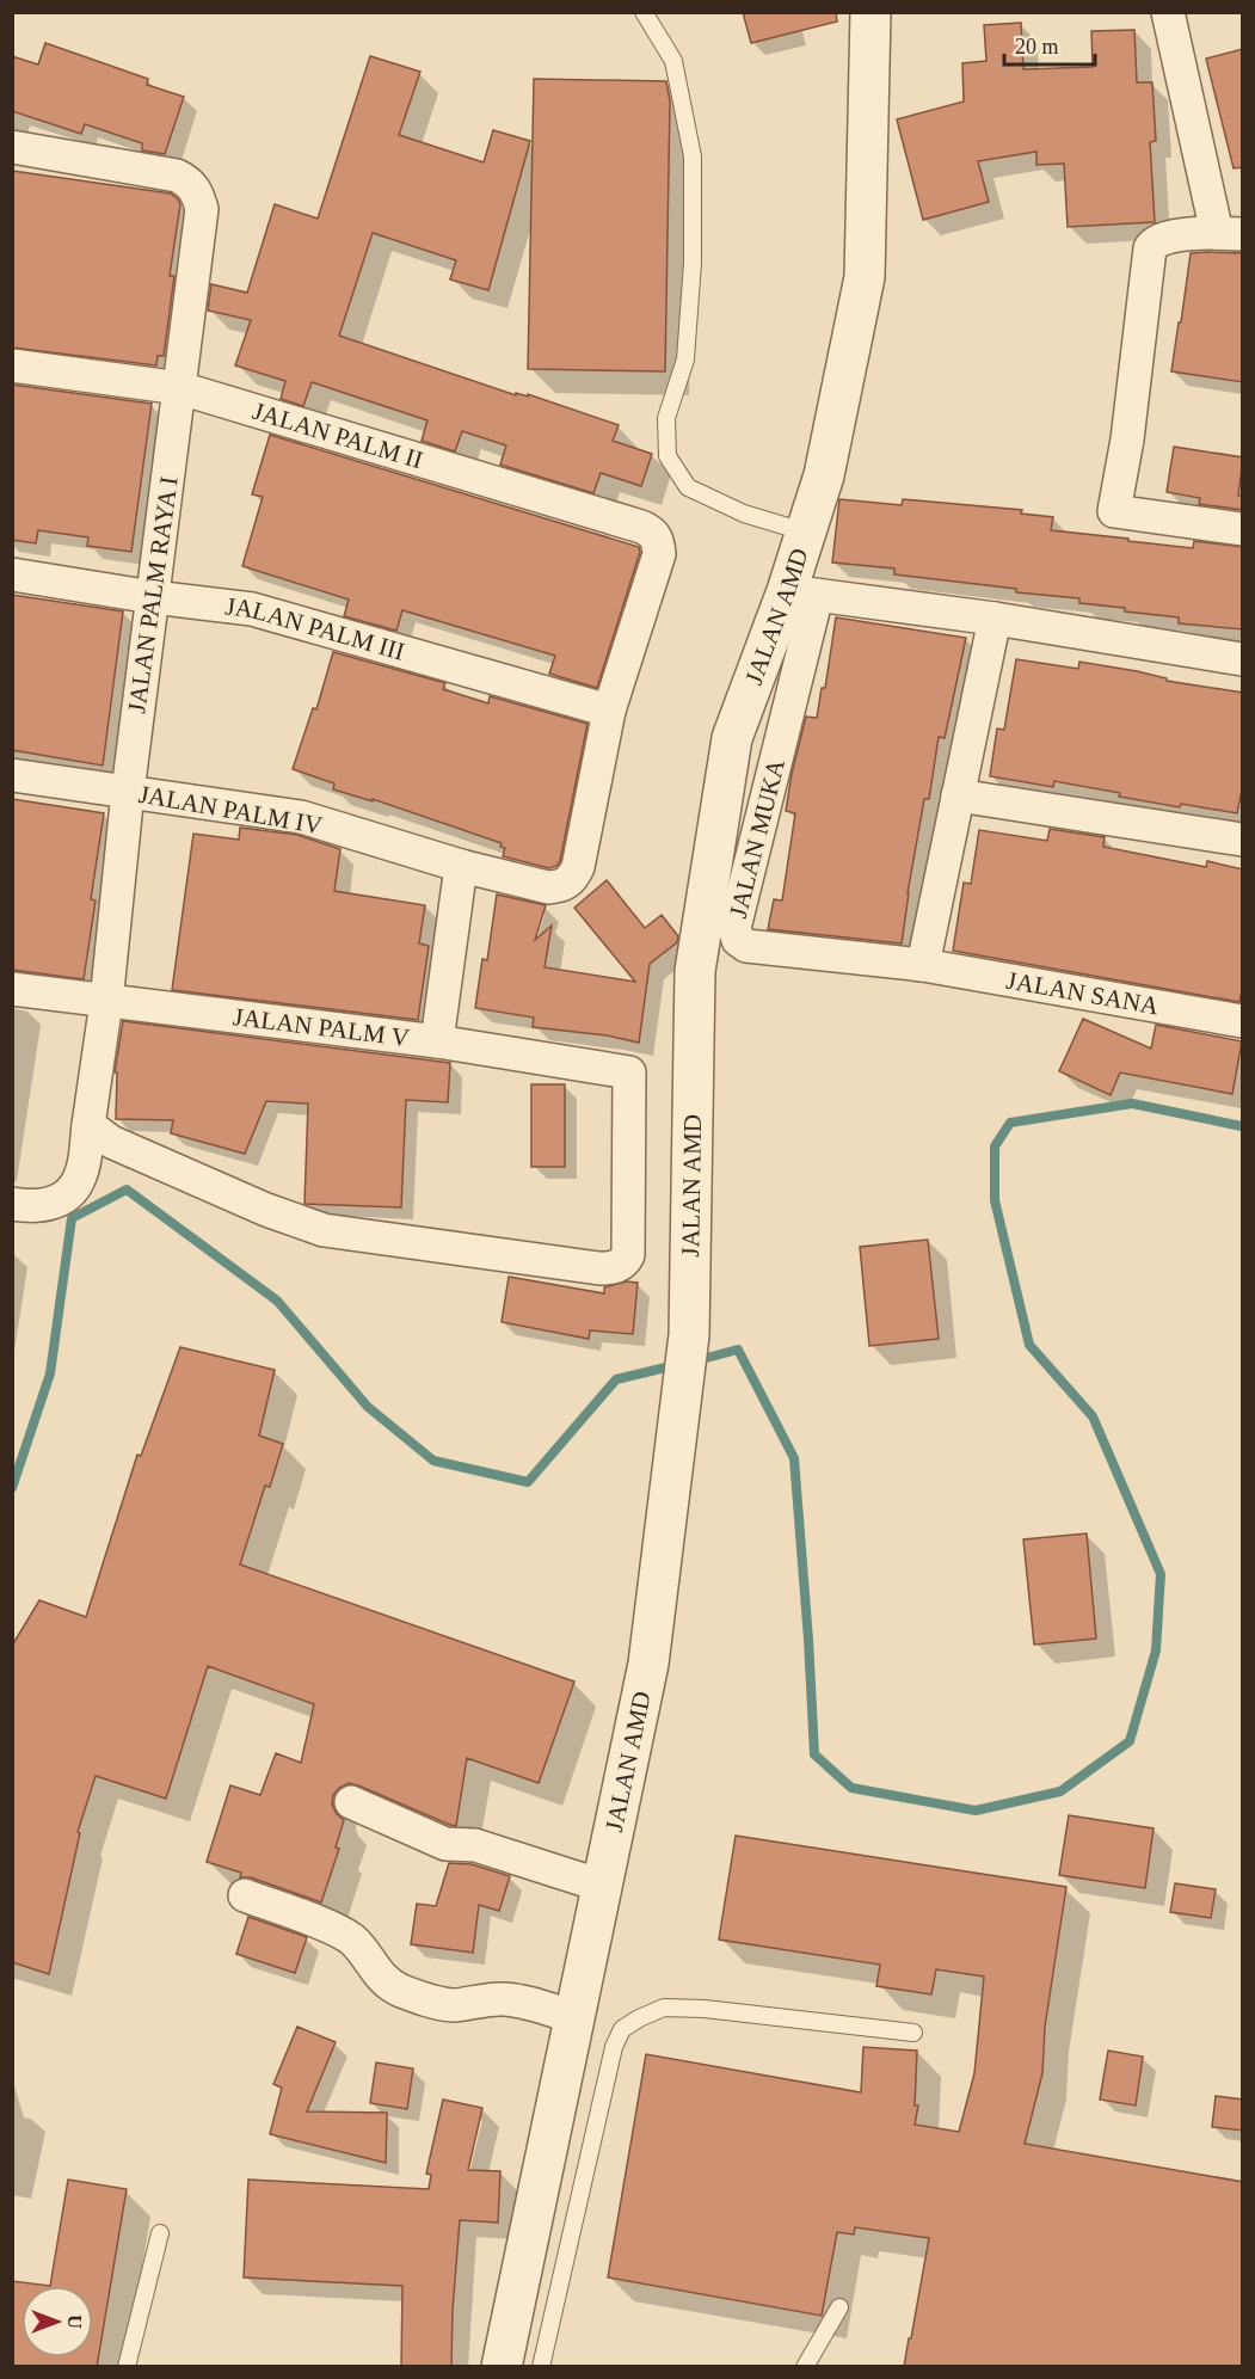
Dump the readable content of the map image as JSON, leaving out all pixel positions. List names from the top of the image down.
{
  "streets": {
    "street": [
      "JALAN PALM II",
      "JALAN PALM RAYA I",
      "JALAN AMD",
      "JALAN PALM III",
      "JALAN PALM IV",
      "JALAN MUKA",
      "JALAN SANA",
      "JALAN PALM V"
    ]
  },
  "crossings": [
    ["JALAN PALM II", "JALAN PALM RAYA I"],
    ["JALAN PALM II", "JALAN PALM III"],
    ["JALAN PALM II", "JALAN PALM IV"],
    ["JALAN PALM RAYA I", "JALAN PALM III"],
    ["JALAN PALM RAYA I", "JALAN PALM IV"],
    ["JALAN PALM RAYA I", "JALAN PALM V"],
    ["JALAN AMD", "JALAN MUKA"],
    ["JALAN PALM III", "JALAN PALM IV"],
    ["JALAN MUKA", "JALAN SANA"]
  ],
  "scale_bar": "20 m",
  "north": "right"
}
